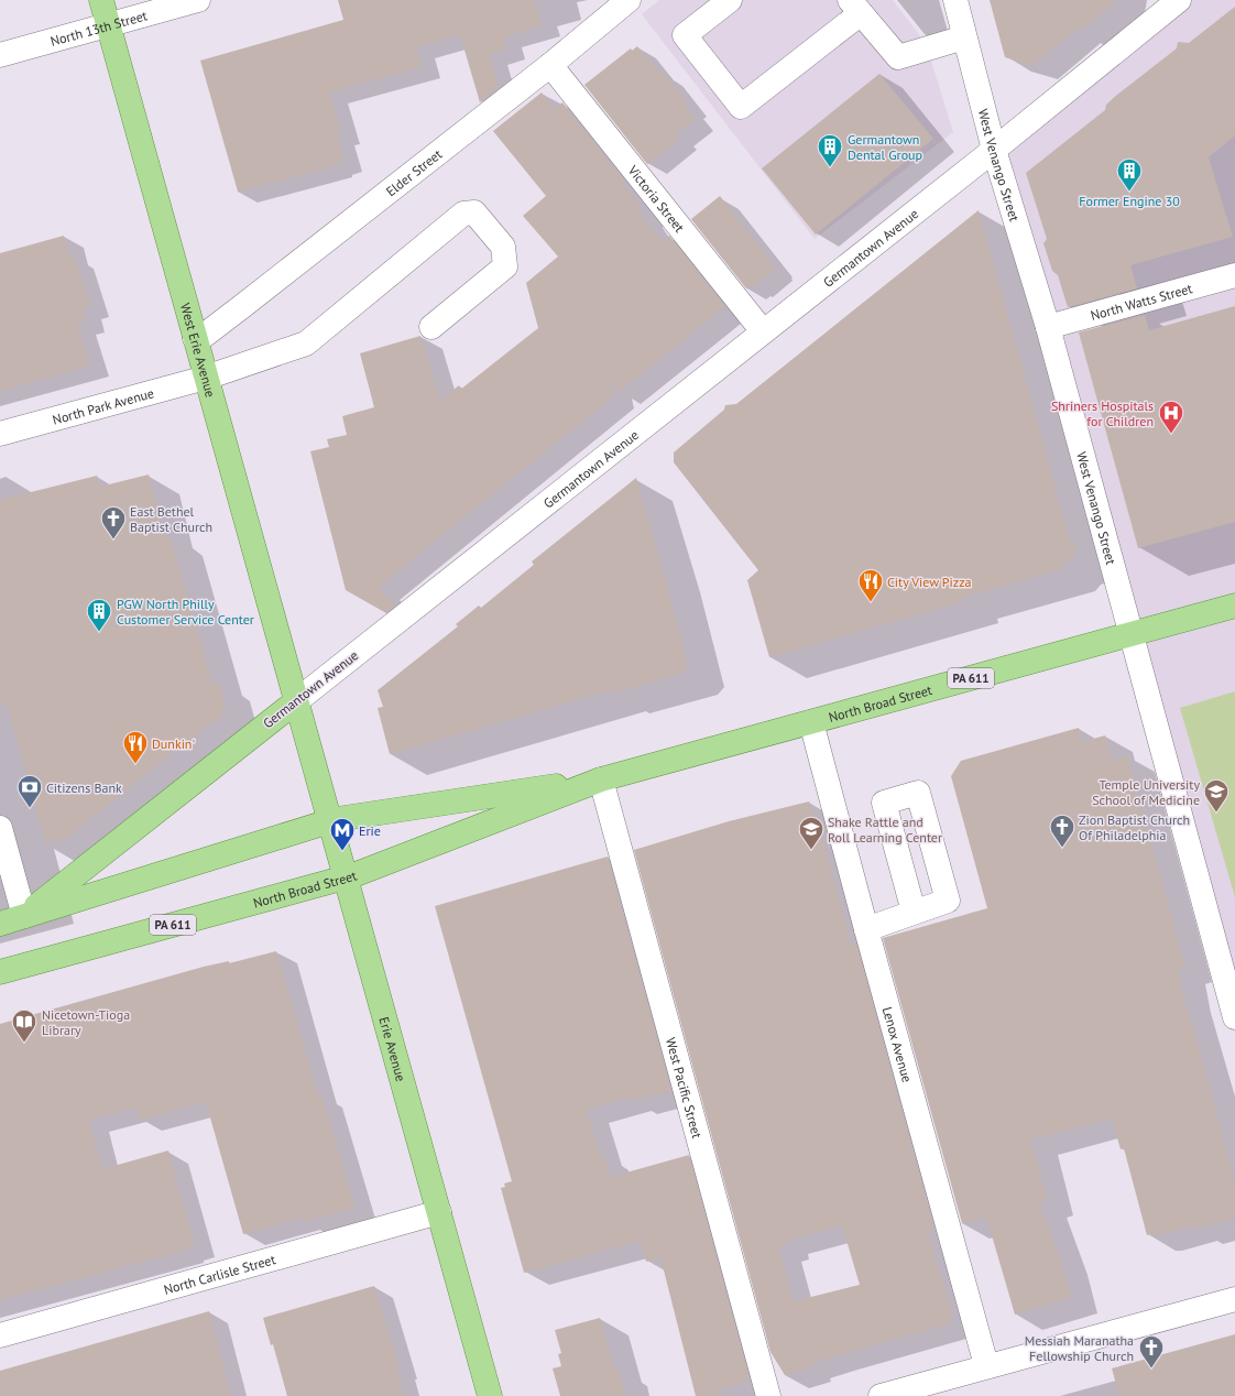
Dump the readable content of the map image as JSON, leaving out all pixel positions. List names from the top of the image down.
{
  "streets": {
    "main road": [
      "Germantown Avenue",
      "West Erie Avenue",
      "PA 611",
      "North Broad Street",
      "Erie Avenue"
    ],
    "street": [
      "North 13th Street",
      "West Venango Street",
      "Elder Street",
      "Victoria Street",
      "North Watts Street",
      "North Park Avenue",
      "Lenox Avenue",
      "West Pacific Street",
      "North Carlisle Street"
    ]
  },
  "crossings": [
    ["North 13th Street", "West Erie Avenue"],
    ["West Venango Street", "Germantown Avenue"],
    ["West Venango Street", "North Watts Street"],
    ["West Venango Street", "North Broad Street"],
    ["Elder Street", "Victoria Street"],
    ["Elder Street", "West Erie Avenue"],
    ["Victoria Street", "Germantown Avenue"],
    ["Germantown Avenue", "West Erie Avenue"],
    ["Germantown Avenue", "North Broad Street"],
    ["Germantown Avenue", "Erie Avenue"],
    ["West Erie Avenue", "North Park Avenue"],
    ["West Erie Avenue", "Erie Avenue"],
    ["North Broad Street", "Lenox Avenue"],
    ["North Broad Street", "Erie Avenue"],
    ["North Broad Street", "West Pacific Street"],
    ["Erie Avenue", "North Carlisle Street"]
  ],
  "places": {
    "building": ["Germantown Dental Group", "Former Engine 30", "PGW North Philly Customer Service Center"],
    "hospital": ["Shriners Hospitals for Children"],
    "church": ["East Bethel Baptist Church", "Zion Baptist Church Of Philadelphia", "Messiah Maranatha Fellowship Church"],
    "restaurant": ["City View Pizza", "Dunkin'"],
    "bank": ["Citizens Bank"],
    "school or university": ["Temple University School of Medicine", "Shake Rattle and Roll Learning Center"],
    "metro station": ["Erie"],
    "library": ["Nicetown-Tioga Library"]
  }
}
